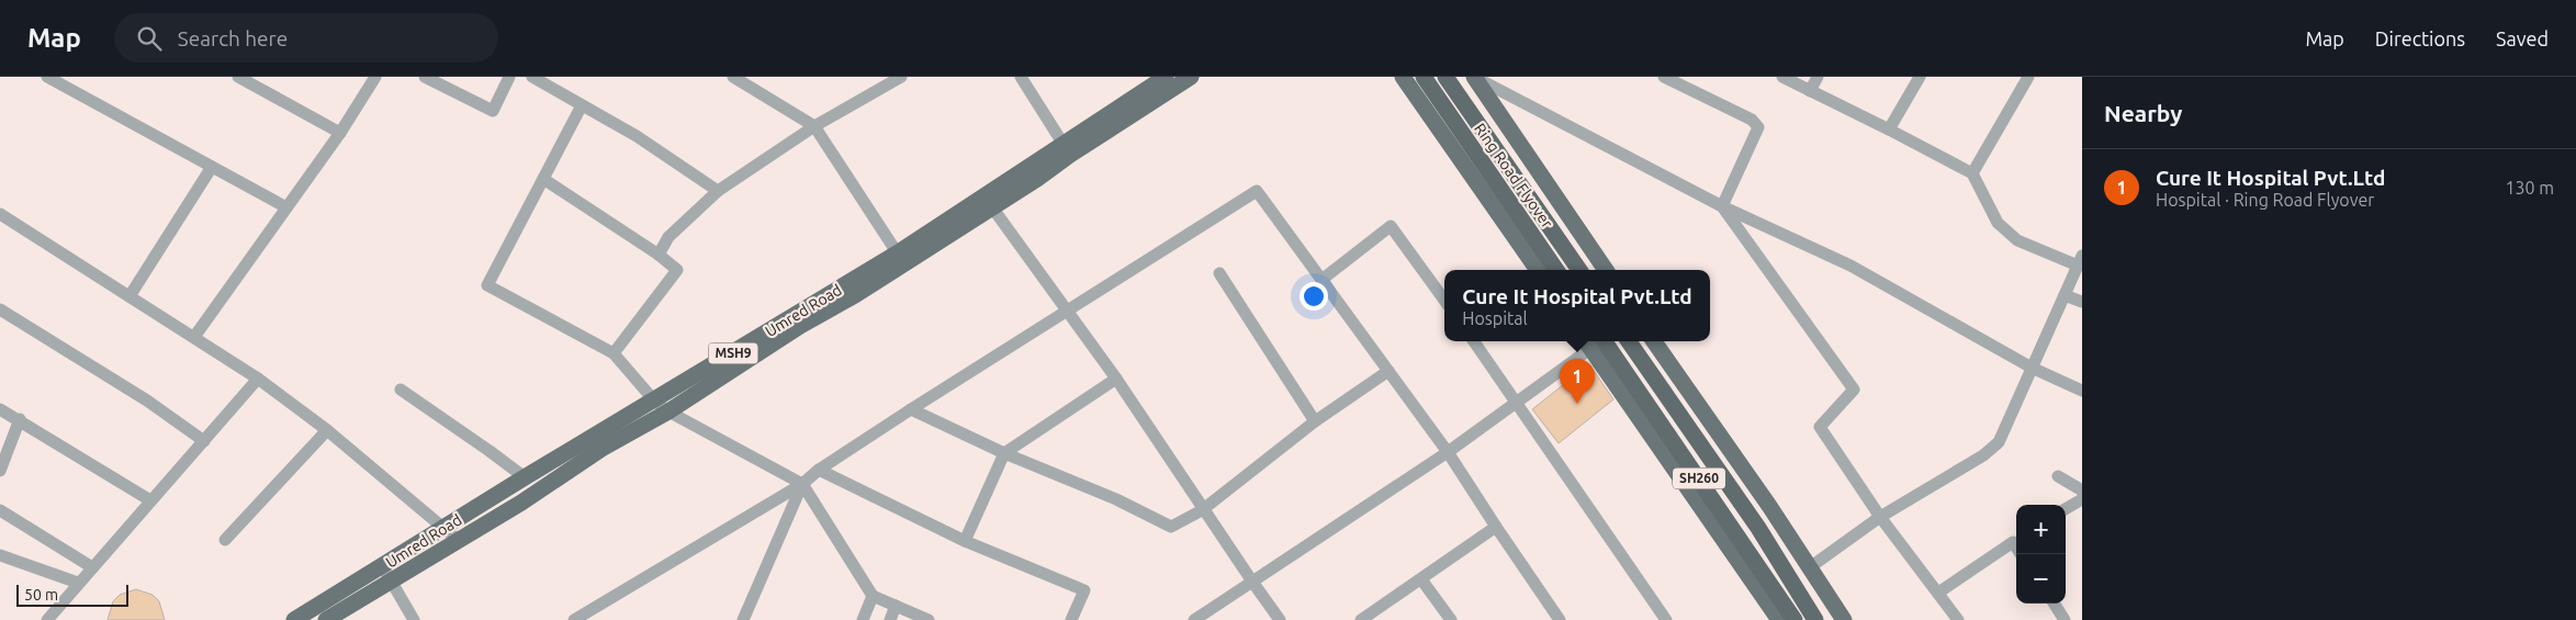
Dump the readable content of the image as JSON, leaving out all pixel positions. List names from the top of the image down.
{
  "streets": {
    "highway": ["Ring Road Flyover", "SH260"],
    "main road": ["Umred Road", "MSH9"]
  },
  "scale_bar": "50 m",
  "page": {
    "header": "Map",
    "search": "Search here",
    "nav": ["Map", "Directions", "Saved"],
    "heading": "Nearby",
    "list": [
      {
        "mark": "1",
        "name": "Cure It Hospital Pvt.Ltd",
        "note": "Hospital · Ring Road Flyover",
        "value": "130 m"
      }
    ],
    "popup": ["Cure It Hospital Pvt.Ltd", "Hospital"],
    "pins": "1",
    "map_buttons": ["+", "−"],
    "scale": "50 m"
  }
}
